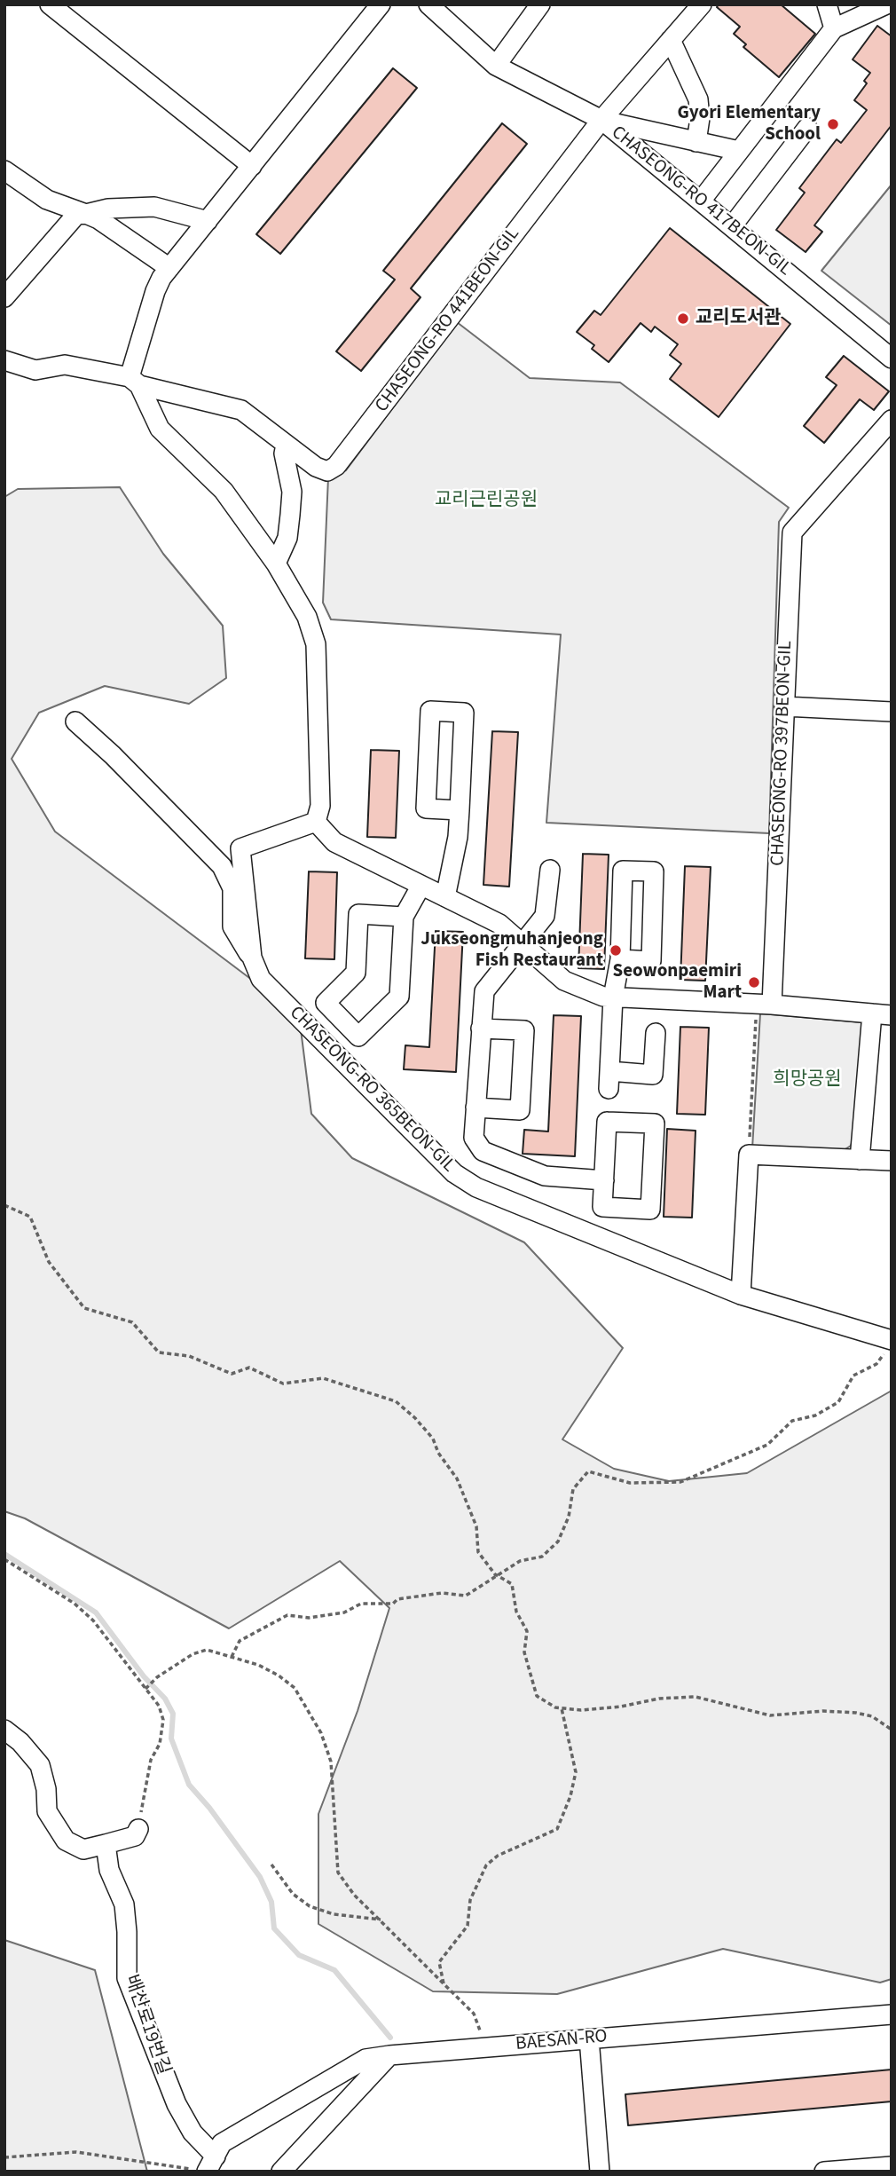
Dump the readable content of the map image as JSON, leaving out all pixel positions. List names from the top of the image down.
{
  "streets": {
    "street": [
      "CHASEONG-RO 417BEON-GIL",
      "CHASEONG-RO 441BEON-GIL",
      "CHASEONG-RO 397BEON-GIL",
      "CHASEONG-RO 365BEON-GIL",
      "배산로19번길",
      "BAESAN-RO"
    ]
  },
  "crossings": [
    ["CHASEONG-RO 417BEON-GIL", "CHASEONG-RO 441BEON-GIL"],
    ["배산로19번길", "BAESAN-RO"]
  ],
  "parks": ["교리근린공원", "희망공원"],
  "places": [
    "Gyori Elementary School",
    "교리도서관",
    "Jukseongmuhanjeong Fish Restaurant",
    "Seowonpaemiri Mart"
  ]
}
